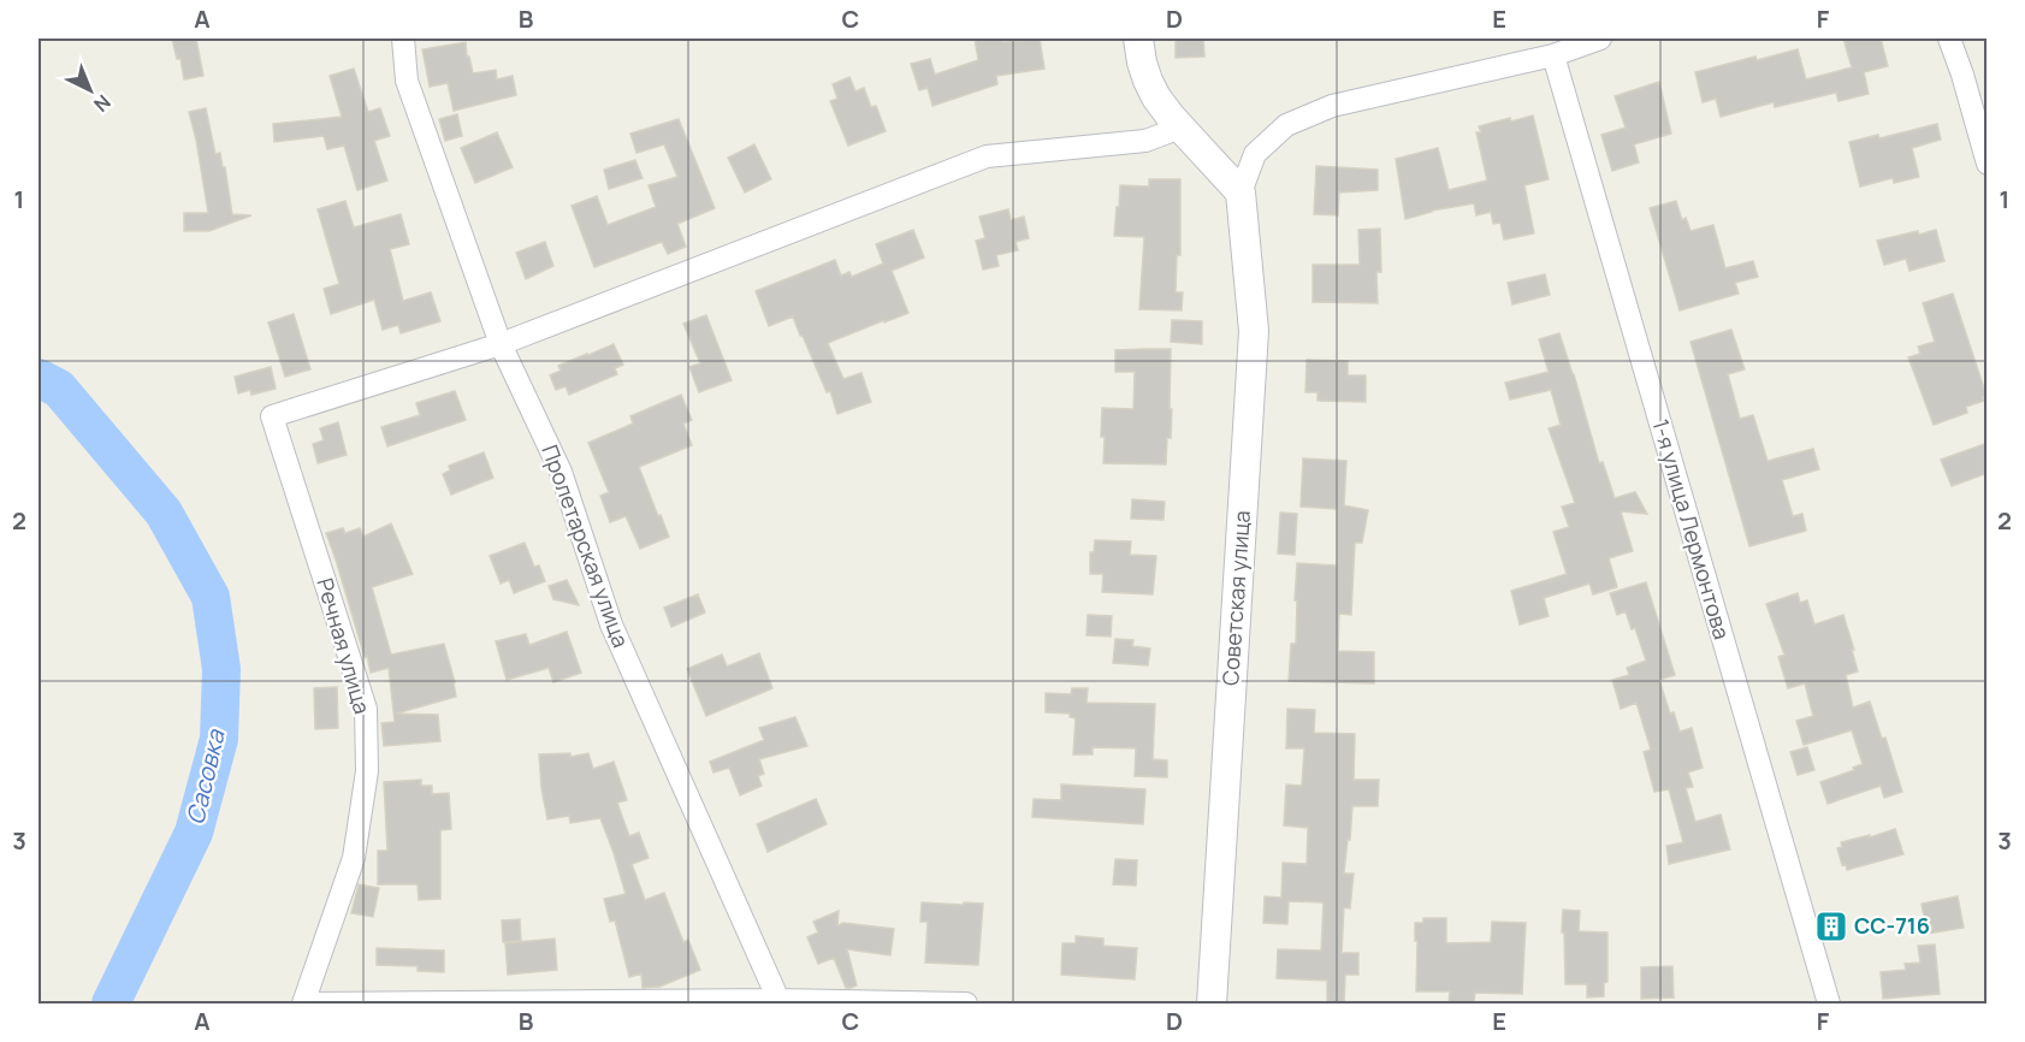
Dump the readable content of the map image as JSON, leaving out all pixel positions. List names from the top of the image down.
{
  "streets": {
    "street": [
      "1-я улица Лермонтова",
      "Пролетарская улица",
      "Советская улица",
      "Речная улица"
    ]
  },
  "crossings": [
    ["1-я улица Лермонтова", "Советская улица"],
    ["Пролетарская улица", "Речная улица"]
  ],
  "water": ["Сасовка"],
  "places": {
    "building": ["СС-716"]
  },
  "north": "bottom right",
  "grid": {
    "columns": [
      "A",
      "B",
      "C",
      "D",
      "E",
      "F"
    ],
    "rows": ["1", "2", "3"]
  }
}
